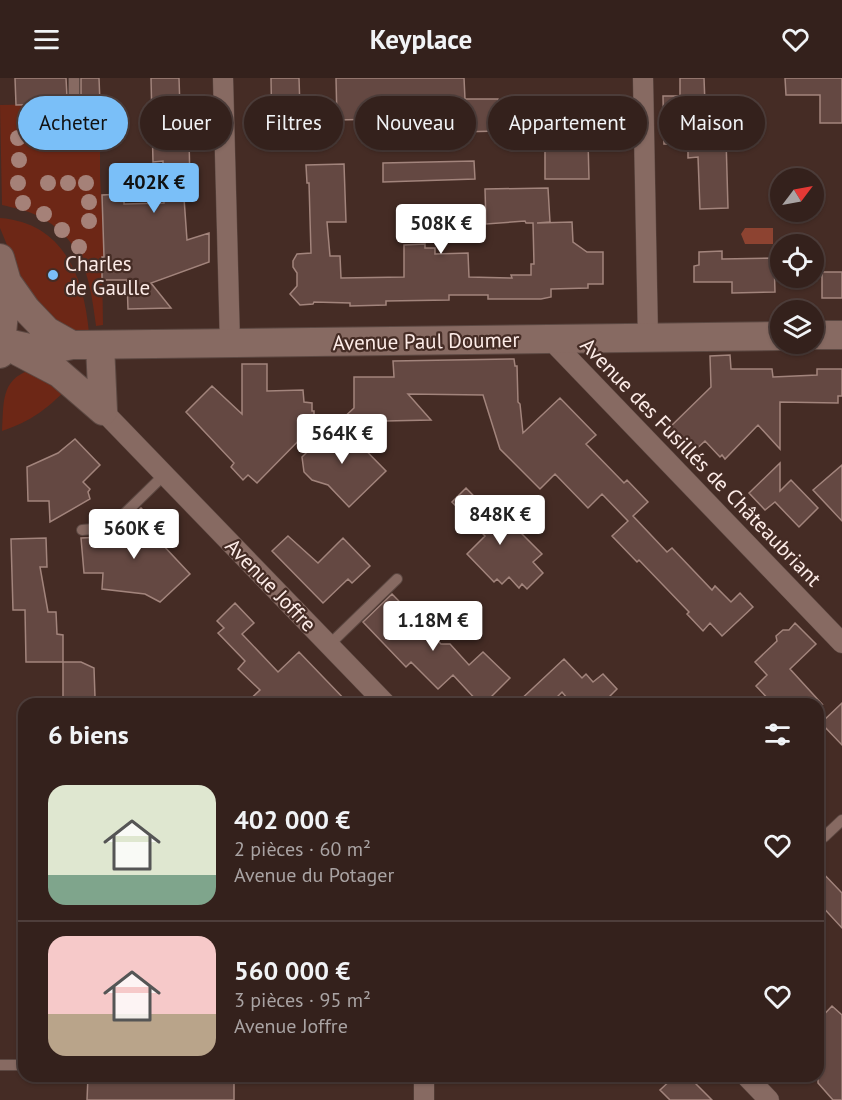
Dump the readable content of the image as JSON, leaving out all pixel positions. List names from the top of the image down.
{
  "streets": {
    "street": ["Avenue Paul Doumer", "Avenue des Fusillés de Châteaubriant", "Avenue Joffre"]
  },
  "crossings": [
    ["Avenue Paul Doumer", "Avenue des Fusillés de Châteaubriant"]
  ],
  "places": ["Charles de Gaulle"],
  "north": "top right",
  "page": {
    "header": "Keyplace",
    "chip": [
      "Acheter",
      "Louer",
      "Filtres",
      "Nouveau",
      "Appartement",
      "Maison"
    ],
    "price": [
      "402K €",
      "508K €",
      "564K €",
      "848K €",
      "560K €",
      "1.18M €"
    ],
    "heading": "6 biens",
    "list": [
      {
        "name": "402 000 €",
        "note": "2 pièces · 60 m² · Avenue du Potager"
      },
      {
        "name": "560 000 €",
        "note": "3 pièces · 95 m² · Avenue Joffre"
      }
    ]
  }
}
